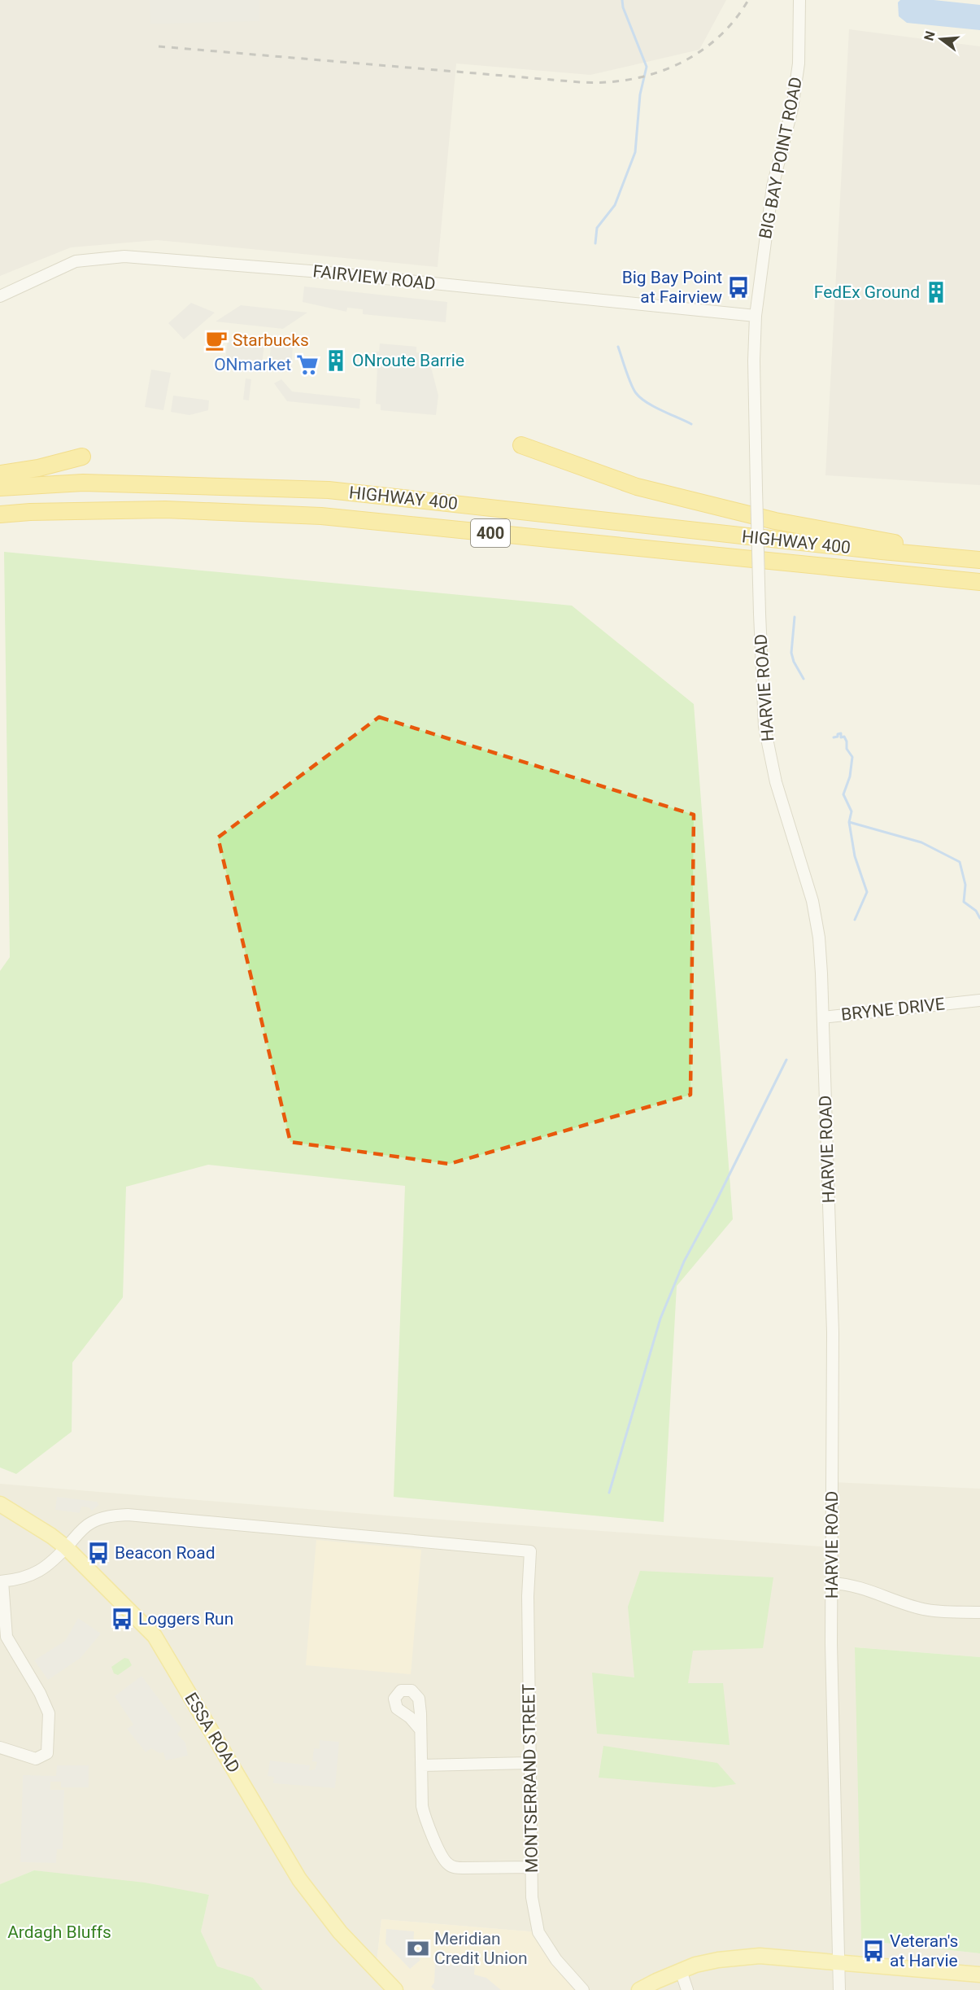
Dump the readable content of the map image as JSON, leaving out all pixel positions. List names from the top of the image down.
{
  "streets": {
    "highway": ["HIGHWAY 400", "400"],
    "main road": ["ESSA ROAD"],
    "street": [
      "BIG BAY POINT ROAD",
      "FAIRVIEW ROAD",
      "HARVIE ROAD",
      "BRYNE DRIVE",
      "MONTSERRAND STREET"
    ]
  },
  "crossings": [
    ["BIG BAY POINT ROAD", "FAIRVIEW ROAD"],
    ["BIG BAY POINT ROAD", "HARVIE ROAD"],
    ["FAIRVIEW ROAD", "HARVIE ROAD"],
    ["HARVIE ROAD", "BRYNE DRIVE"],
    ["ESSA ROAD", "MONTSERRAND STREET"]
  ],
  "parks": ["Ardagh Bluffs"],
  "places": {
    "bus stop": [
      "Big Bay Point at Fairview",
      "Beacon Road",
      "Loggers Run",
      "Veteran's at Harvie"
    ],
    "building": ["FedEx Ground", "ONroute Barrie"],
    "cafe": ["Starbucks"],
    "supermarket": ["ONmarket"],
    "bank": ["Meridian Credit Union"]
  },
  "north": "left"
}
